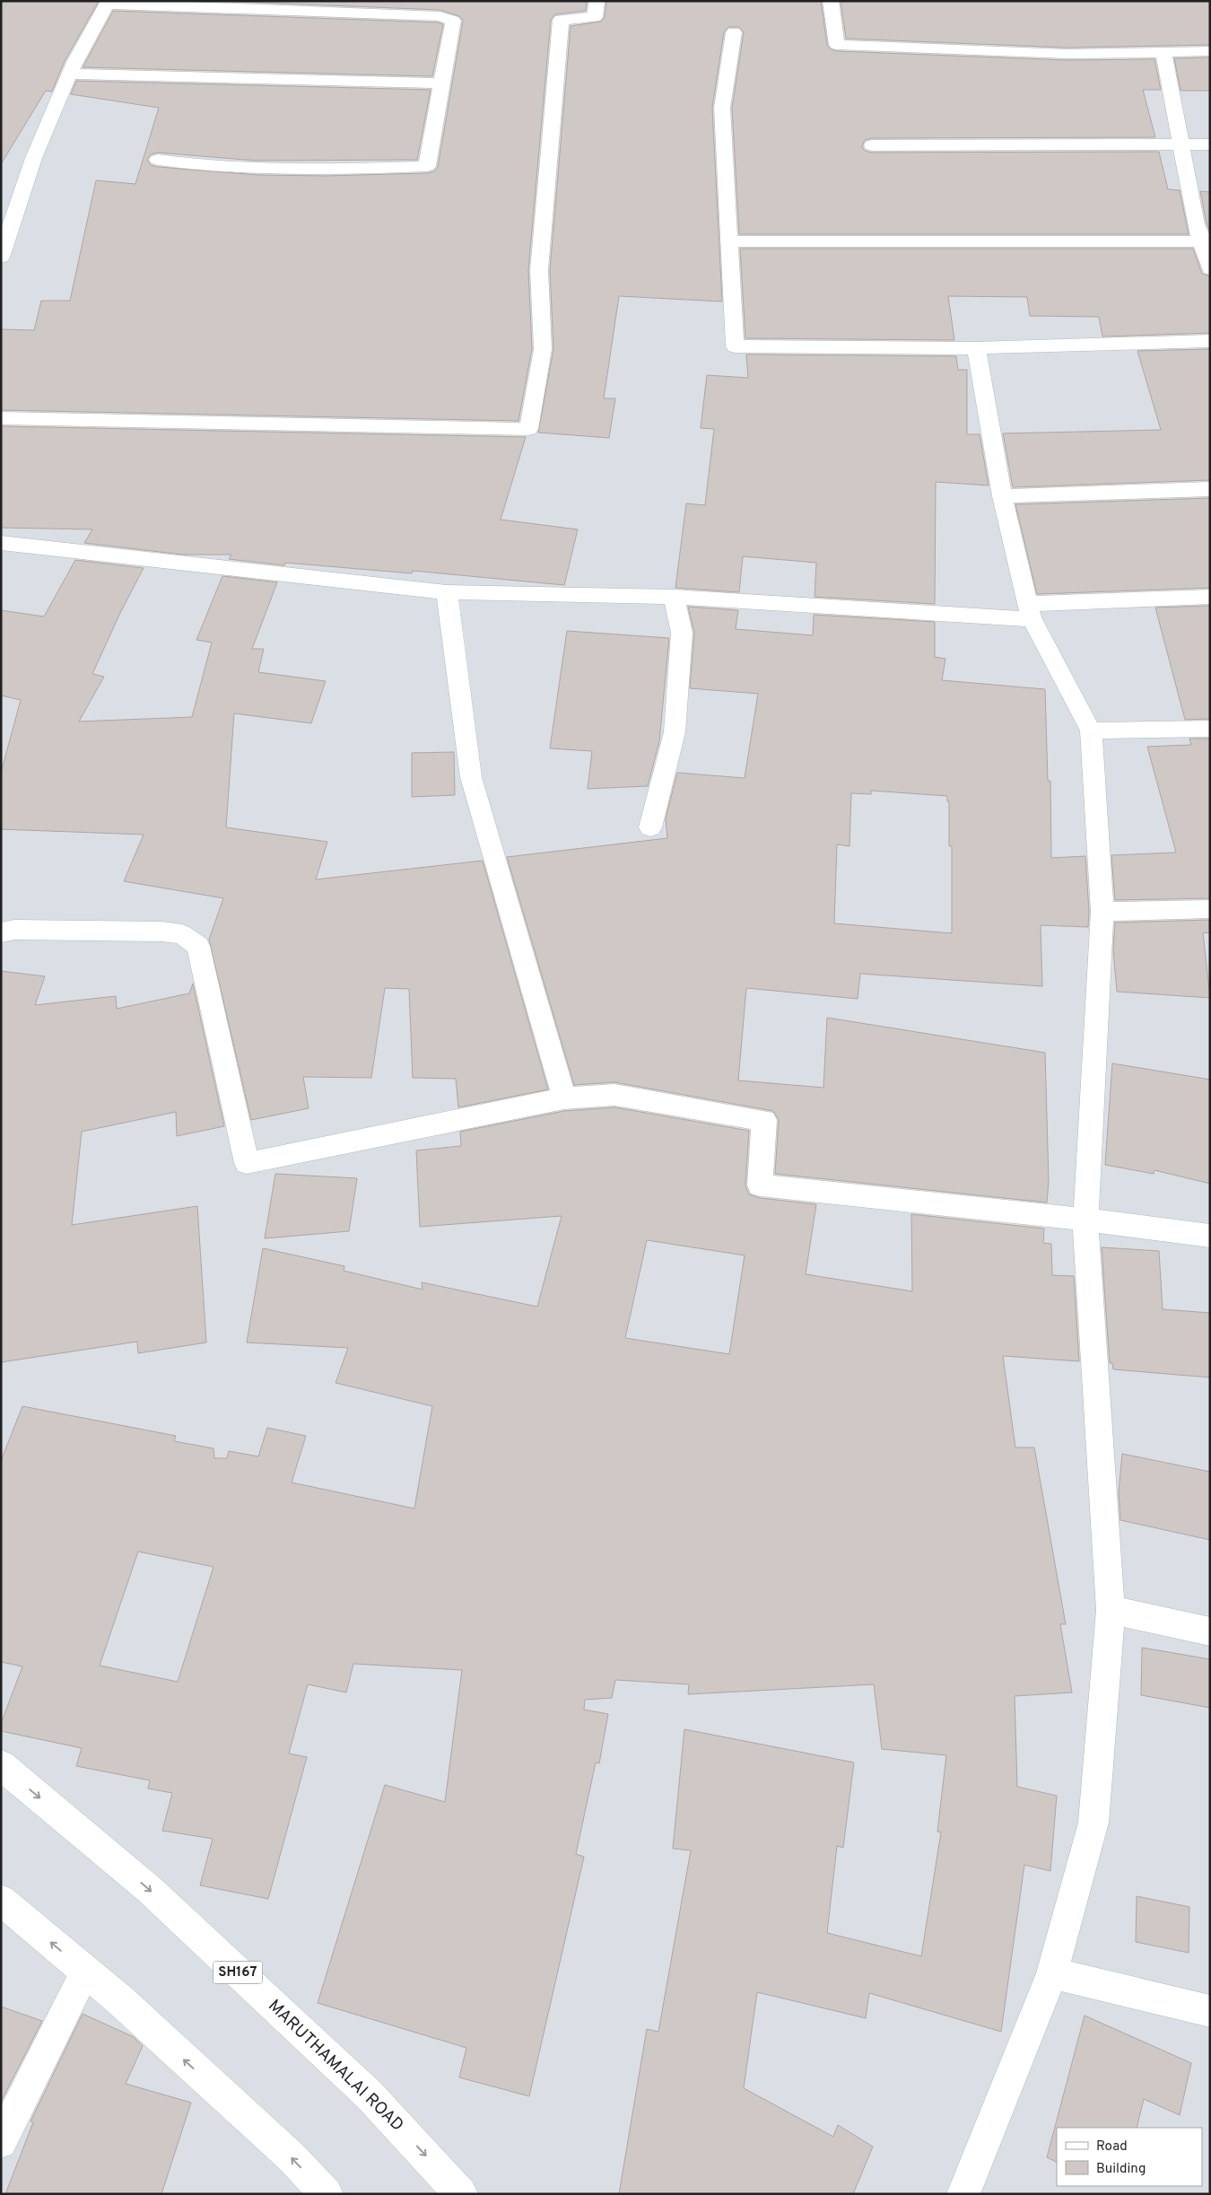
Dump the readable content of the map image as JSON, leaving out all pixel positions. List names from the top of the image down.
{
  "streets": {
    "street": ["SH167", "MARUTHAMALAI ROAD"]
  },
  "legend": ["Road", "Building"]
}
